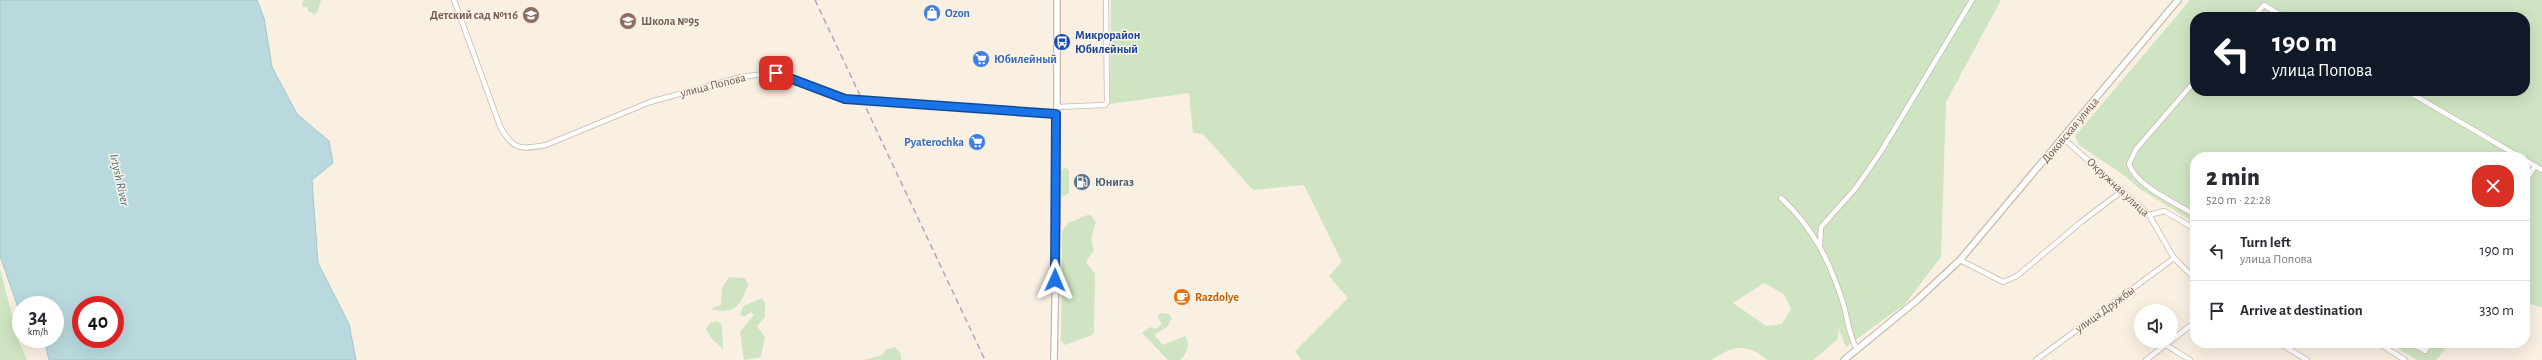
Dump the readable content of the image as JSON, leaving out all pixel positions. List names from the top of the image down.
{
  "streets": {
    "street": [
      "улица Попова",
      "Доковская улица",
      "Окружная улица",
      "улица Дружбы"
    ]
  },
  "crossings": [
    ["Доковская улица", "Окружная улица"],
    ["Окружная улица", "улица Дружбы"]
  ],
  "water": ["Irtysh River"],
  "places": {
    "shop": ["Ozon"],
    "school or university": ["Детский сад №116", "Школа №95"],
    "bus stop": ["Микрорайон Юбилейный"],
    "supermarket": ["Юбилейный", "Pyaterochka"],
    "fuel station": ["Юнигаз"],
    "cafe": ["Razdolye"]
  },
  "page": {
    "turn": ["190 m", "улица Попова"],
    "heading": ["2 min", "520 m · 22:28"],
    "list": [
      {
        "name": "Turn left",
        "note": "улица Попова",
        "value": "190 m"
      },
      {
        "name": "Arrive at destination",
        "value": "330 m"
      }
    ],
    "speed": "34 km/h",
    "limit": "40"
  }
}
